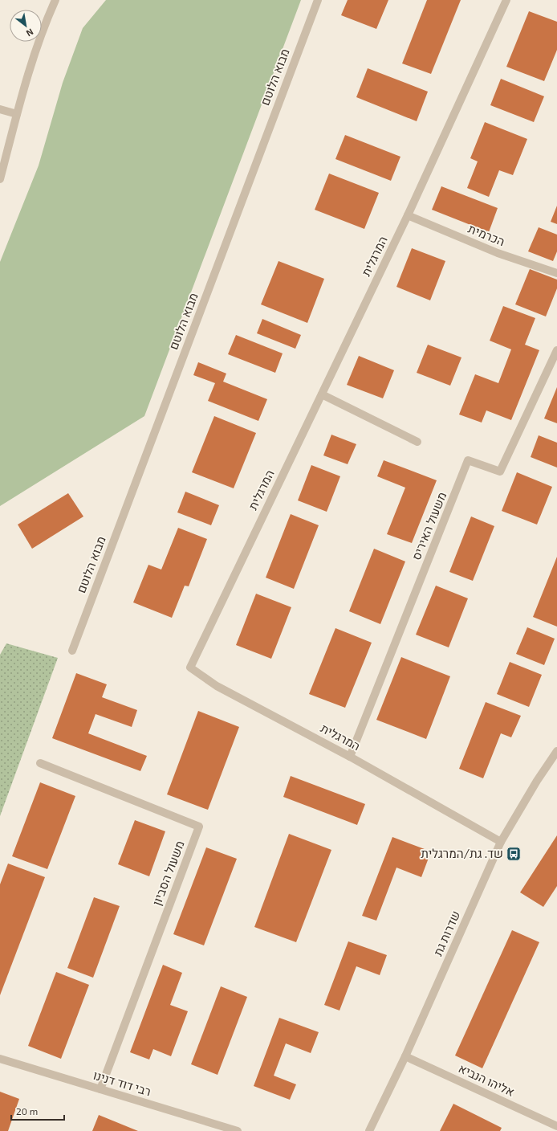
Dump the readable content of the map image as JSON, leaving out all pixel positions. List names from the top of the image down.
{
  "streets": {
    "street": [
      "מבוא הלוטם",
      "הכרמית",
      "המרגלית",
      "משעול האיריס",
      "משעול הסביון",
      "שדרות גת",
      "אליהו הנביא",
      "רבי דוד דנינו"
    ]
  },
  "crossings": [
    ["הכרמית", "המרגלית"],
    ["המרגלית", "משעול האיריס"],
    ["המרגלית", "שדרות גת"],
    ["משעול הסביון", "רבי דוד דנינו"],
    ["שדרות גת", "אליהו הנביא"]
  ],
  "places": {
    "bus stop": ["שד. גת/המרגלית"]
  },
  "scale_bar": "20 m",
  "north": "bottom right"
}
